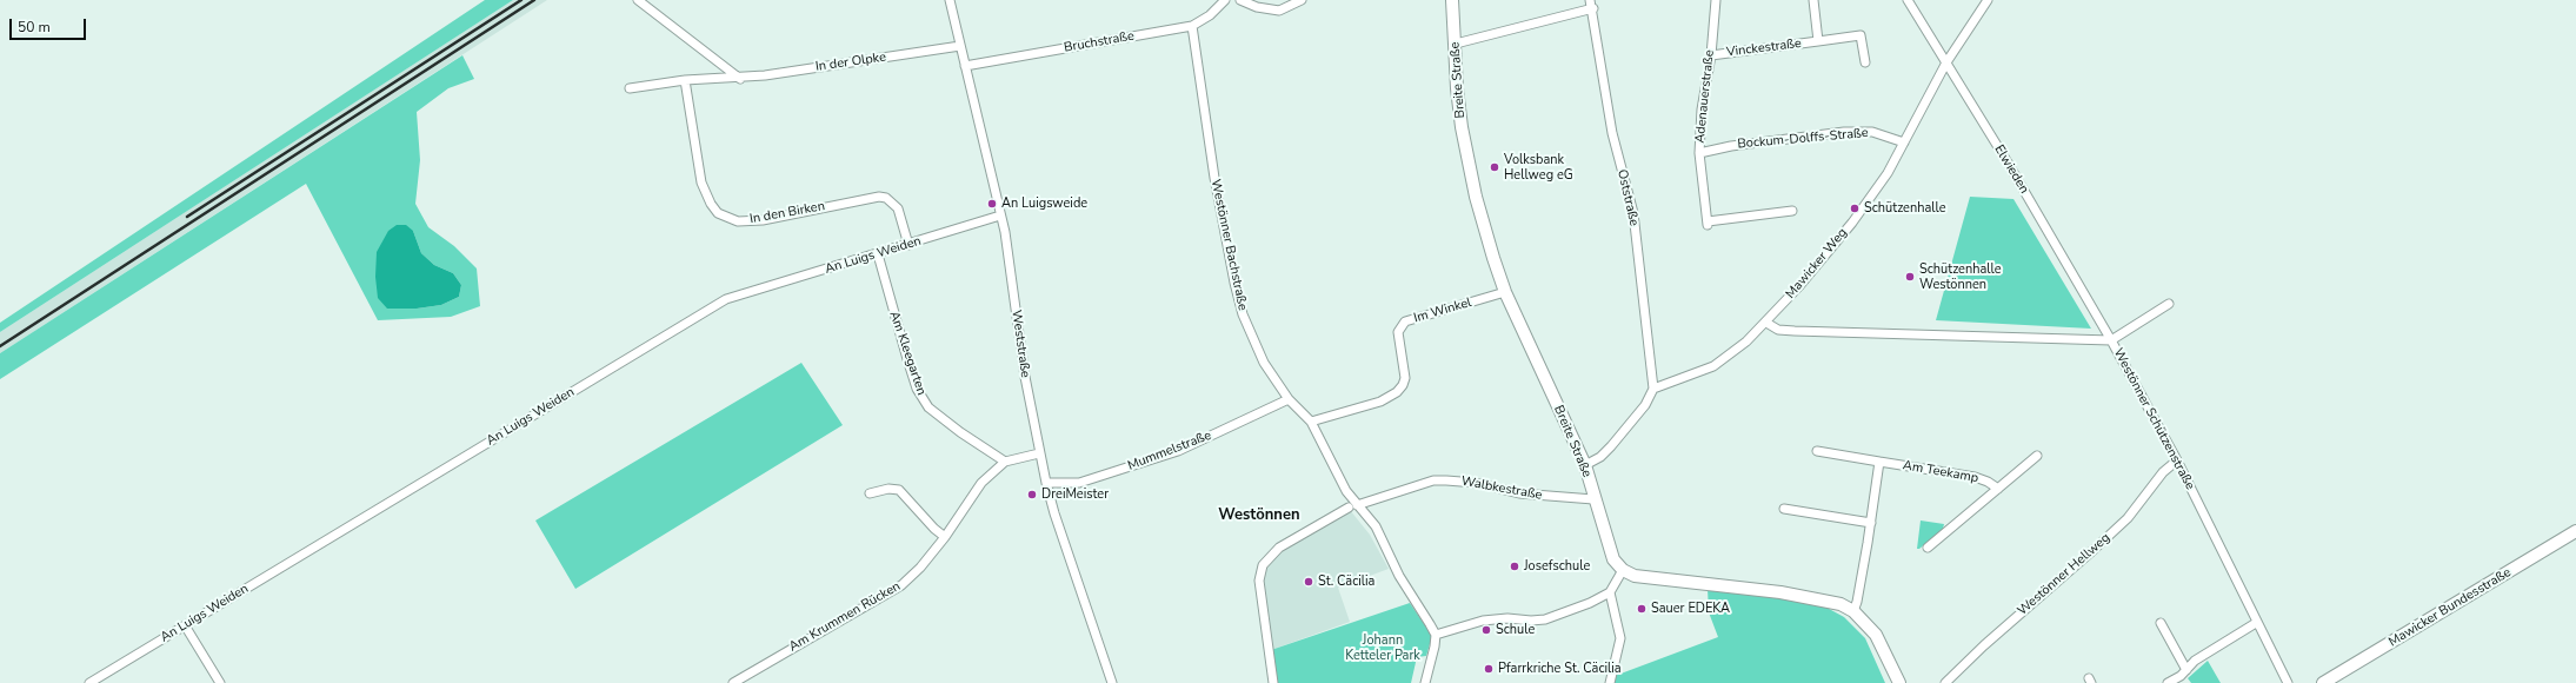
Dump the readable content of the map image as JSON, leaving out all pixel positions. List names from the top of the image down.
{
  "streets": {
    "street": [
      "Bruchstraße",
      "Vinckestraße",
      "In der Olpke",
      "Breite Straße",
      "Adenauerstraße",
      "Bockum-Dolffs-Straße",
      "Elwieden",
      "Oststraße",
      "In den Birken",
      "Westönner Bachstraße",
      "An Luigs Weiden",
      "Mawicker Weg",
      "Im Winkel",
      "Weststraße",
      "Am Kleegarten",
      "Westönner Schützenstraße",
      "Mummelstraße",
      "Am Teekamp",
      "Walbkestraße",
      "Westönner Hellweg",
      "Mawicker Bundesstraße",
      "Am Krummen Rücken"
    ]
  },
  "crossings": [
    ["Bruchstraße", "Westönner Bachstraße"],
    ["Bruchstraße", "Weststraße"],
    ["Vinckestraße", "Adenauerstraße"],
    ["In der Olpke", "In den Birken"],
    ["In der Olpke", "Weststraße"],
    ["Breite Straße", "Oststraße"],
    ["Breite Straße", "Im Winkel"],
    ["Breite Straße", "Walbkestraße"],
    ["Adenauerstraße", "Bockum-Dolffs-Straße"],
    ["Bockum-Dolffs-Straße", "Mawicker Weg"],
    ["Elwieden", "Mawicker Weg"],
    ["Elwieden", "Westönner Schützenstraße"],
    ["Oststraße", "Mawicker Weg"],
    ["In den Birken", "An Luigs Weiden"],
    ["Westönner Bachstraße", "Im Winkel"],
    ["Westönner Bachstraße", "Mummelstraße"],
    ["Westönner Bachstraße", "Walbkestraße"],
    ["An Luigs Weiden", "Weststraße"],
    ["An Luigs Weiden", "Am Kleegarten"],
    ["Mawicker Weg", "Westönner Schützenstraße"],
    ["Weststraße", "Mummelstraße"],
    ["Am Kleegarten", "Am Krummen Rücken"],
    ["Westönner Schützenstraße", "Westönner Hellweg"]
  ],
  "districts": ["Westönnen"],
  "parks": ["Johann Ketteler Park"],
  "places": [
    "Volksbank Hellweg eG",
    "An Luigsweide",
    "Schützenhalle",
    "Schützenhalle Westönnen",
    "DreiMeister",
    "Josefschule",
    "St. Cäcilia",
    "Sauer EDEKA",
    "Schule",
    "Pfarrkriche St. Cäcilia"
  ],
  "scale_bar": "50 m"
}
